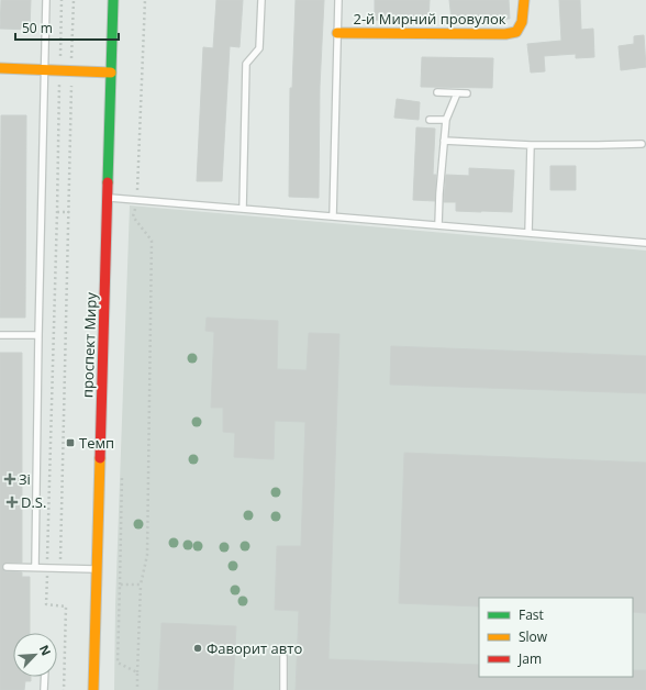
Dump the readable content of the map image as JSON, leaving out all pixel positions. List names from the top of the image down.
{
  "streets": {
    "main road": ["2-й Мирний провулок", "проспект Миру"]
  },
  "places": {
    "transit": ["Темп"],
    "health": ["Зі", "D.S."],
    "other": ["Фаворит авто"]
  },
  "legend": ["Fast", "Slow", "Jam"],
  "scale_bar": "50 m",
  "north": "top right"
}
